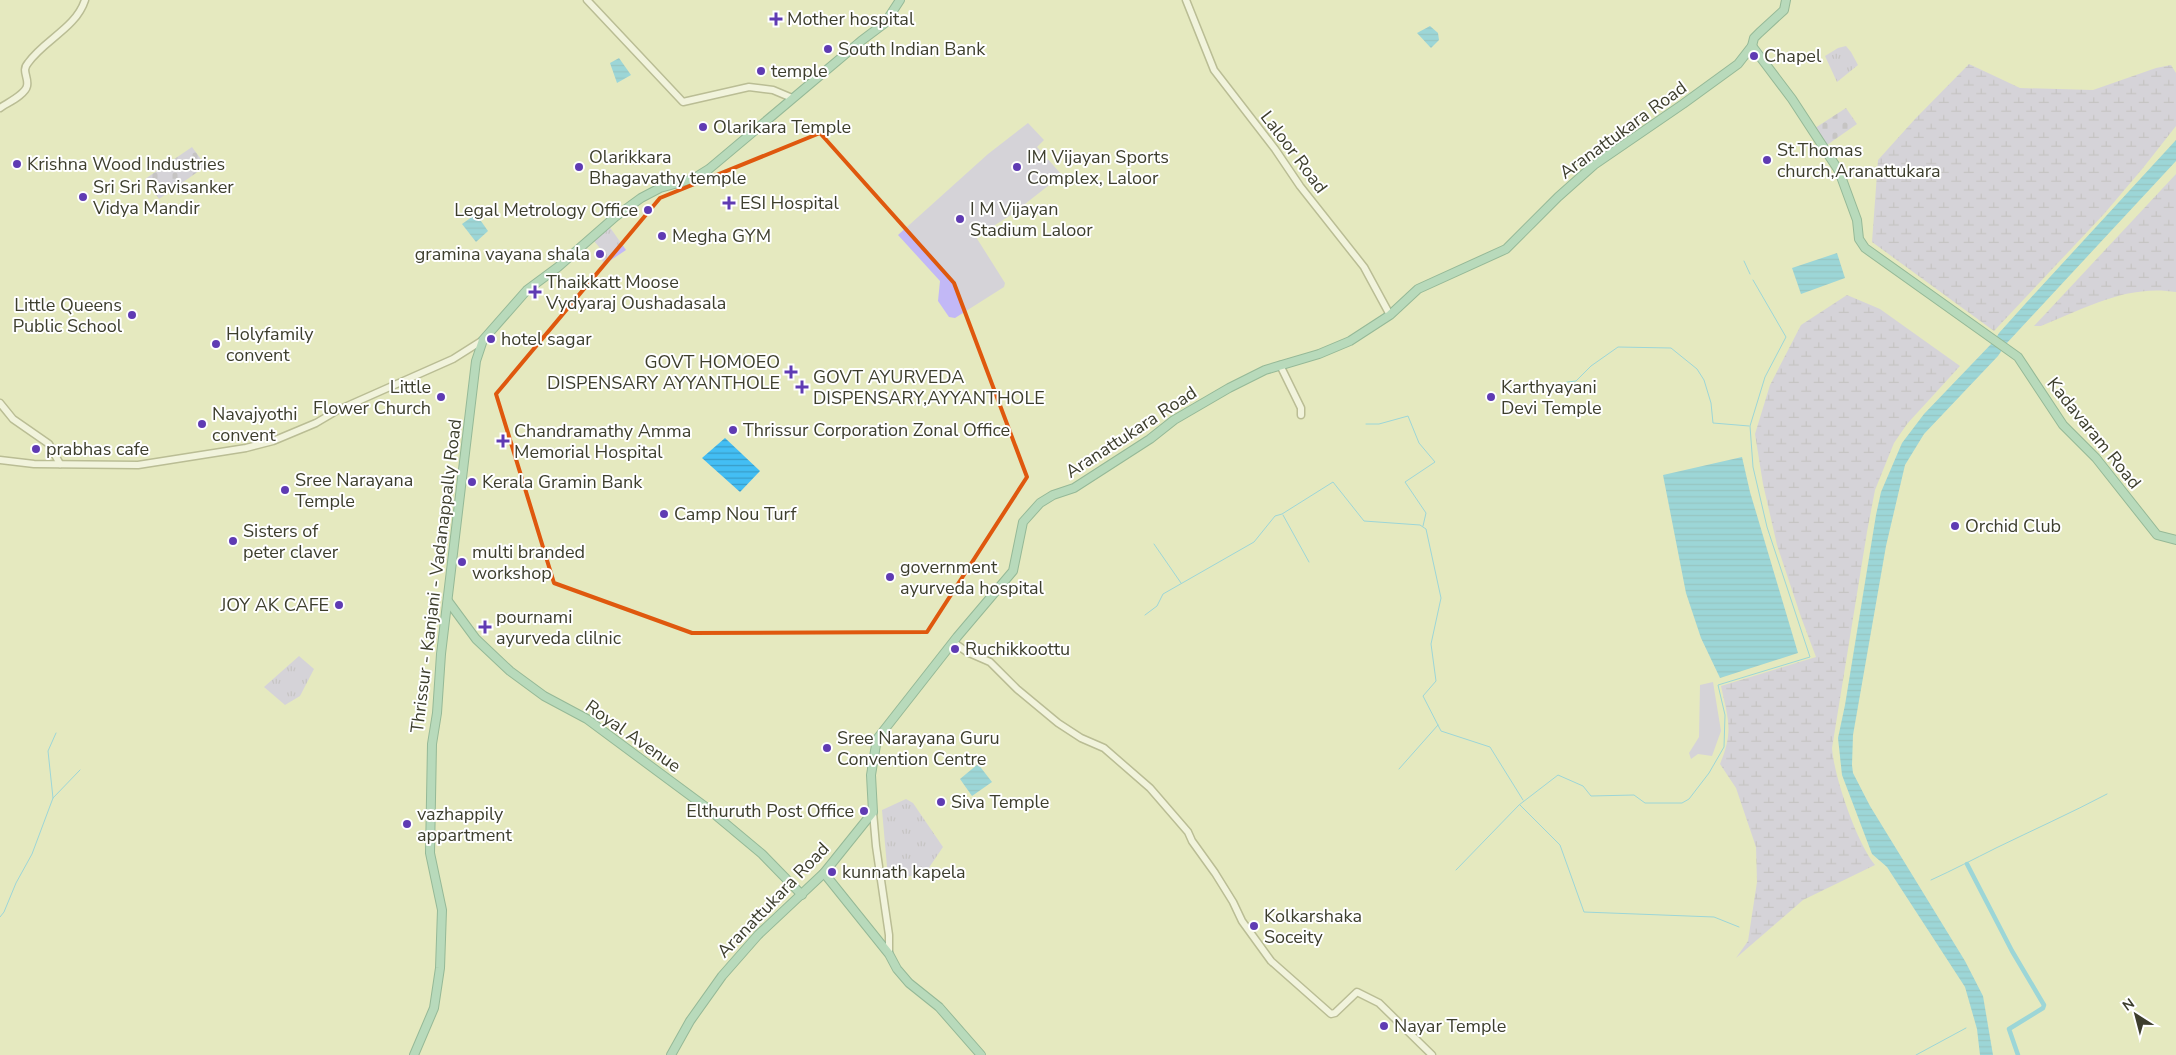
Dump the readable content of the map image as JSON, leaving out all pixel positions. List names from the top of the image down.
{
  "streets": {
    "main road": [
      "Aranattukara Road",
      "Kadavaram Road",
      "Thrissur - Kanjani - Vadanappally Road",
      "Royal Avenue"
    ],
    "street": ["Laloor Road"]
  },
  "crossings": [
    ["Aranattukara Road", "Laloor Road"],
    ["Aranattukara Road", "Kadavaram Road"],
    ["Aranattukara Road", "Royal Avenue"],
    ["Thrissur - Kanjani - Vadanappally Road", "Royal Avenue"]
  ],
  "places": {
    "health": [
      "Mother hospital",
      "ESI Hospital",
      "Thaikkatt Moose Vydyaraj Oushadasala",
      "GOVT HOMOEO DISPENSARY AYYANTHOLE",
      "GOVT AYURVEDA DISPENSARY,AYYANTHOLE",
      "Chandramathy Amma Memorial Hospital",
      "pournami ayurveda clilnic"
    ],
    "other": [
      "South Indian Bank",
      "Chapel",
      "temple",
      "Olarikara Temple",
      "St.Thomas church,Aranattukara",
      "Krishna Wood Industries",
      "Olarikkara Bhagavathy temple",
      "IM Vijayan Sports Complex, Laloor",
      "Sri Sri Ravisanker Vidya Mandir",
      "Legal Metrology Office",
      "I M Vijayan Stadium Laloor",
      "Megha GYM",
      "gramina vayana shala",
      "Little Queens Public School",
      "hotel sagar",
      "Holyfamily convent",
      "Little Flower Church",
      "Karthyayani Devi Temple",
      "Navajyothi convent",
      "Thrissur Corporation Zonal Office",
      "prabhas cafe",
      "Kerala Gramin Bank",
      "Sree Narayana Temple",
      "Camp Nou Turf",
      "Orchid Club",
      "Sisters of peter claver",
      "multi branded workshop",
      "government ayurveda hospital",
      "JOY AK CAFE",
      "Ruchikkoottu",
      "Sree Narayana Guru Convention Centre",
      "Siva Temple",
      "Elthuruth Post Office",
      "vazhappily appartment",
      "kunnath kapela",
      "Kolkarshaka Soceity",
      "Nayar Temple"
    ]
  },
  "north": "top left"
}
